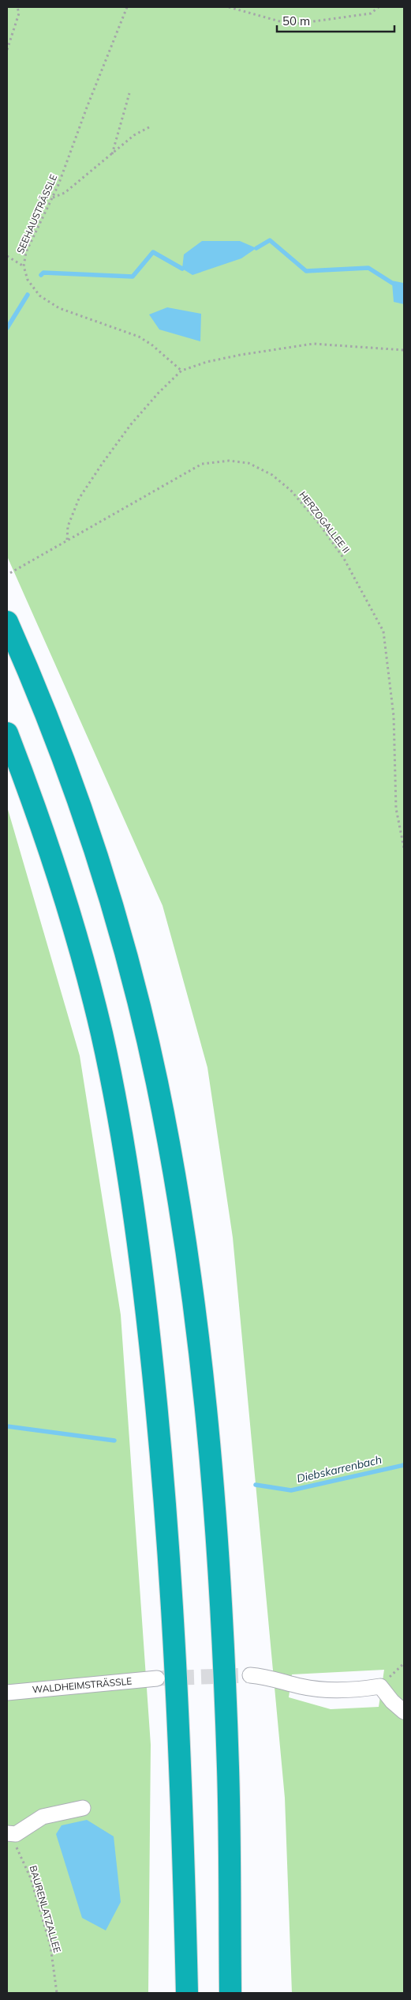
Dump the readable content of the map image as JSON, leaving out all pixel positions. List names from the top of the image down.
{
  "streets": {
    "lane": ["WALDHEIMSTRÄSSLE"],
    "path": ["SEEHAUSTRÄSSLE", "HERZOGALLEE II", "BAURENLATZALLEE"]
  },
  "water": ["Diebskarrenbach"],
  "scale_bar": "50 m"
}
